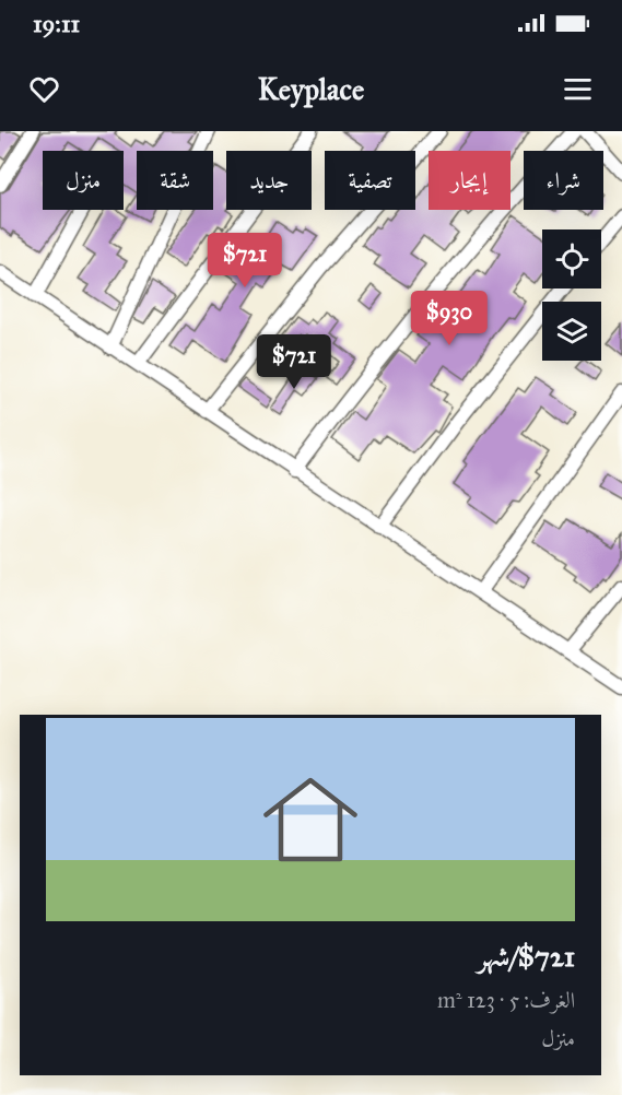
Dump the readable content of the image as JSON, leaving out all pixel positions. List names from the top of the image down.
{
  "page": {
    "status": "19:11",
    "header": "Keyplace",
    "chip": [
      "شراء",
      "إيجار",
      "تصفية",
      "جديد",
      "شقة",
      "منزل"
    ],
    "price": ["$721", "$930", "$721"],
    "list": [
      {
        "name": "$721/شهر",
        "note": "الغرف: 5 · 123 m² · منزل"
      }
    ]
  }
}
